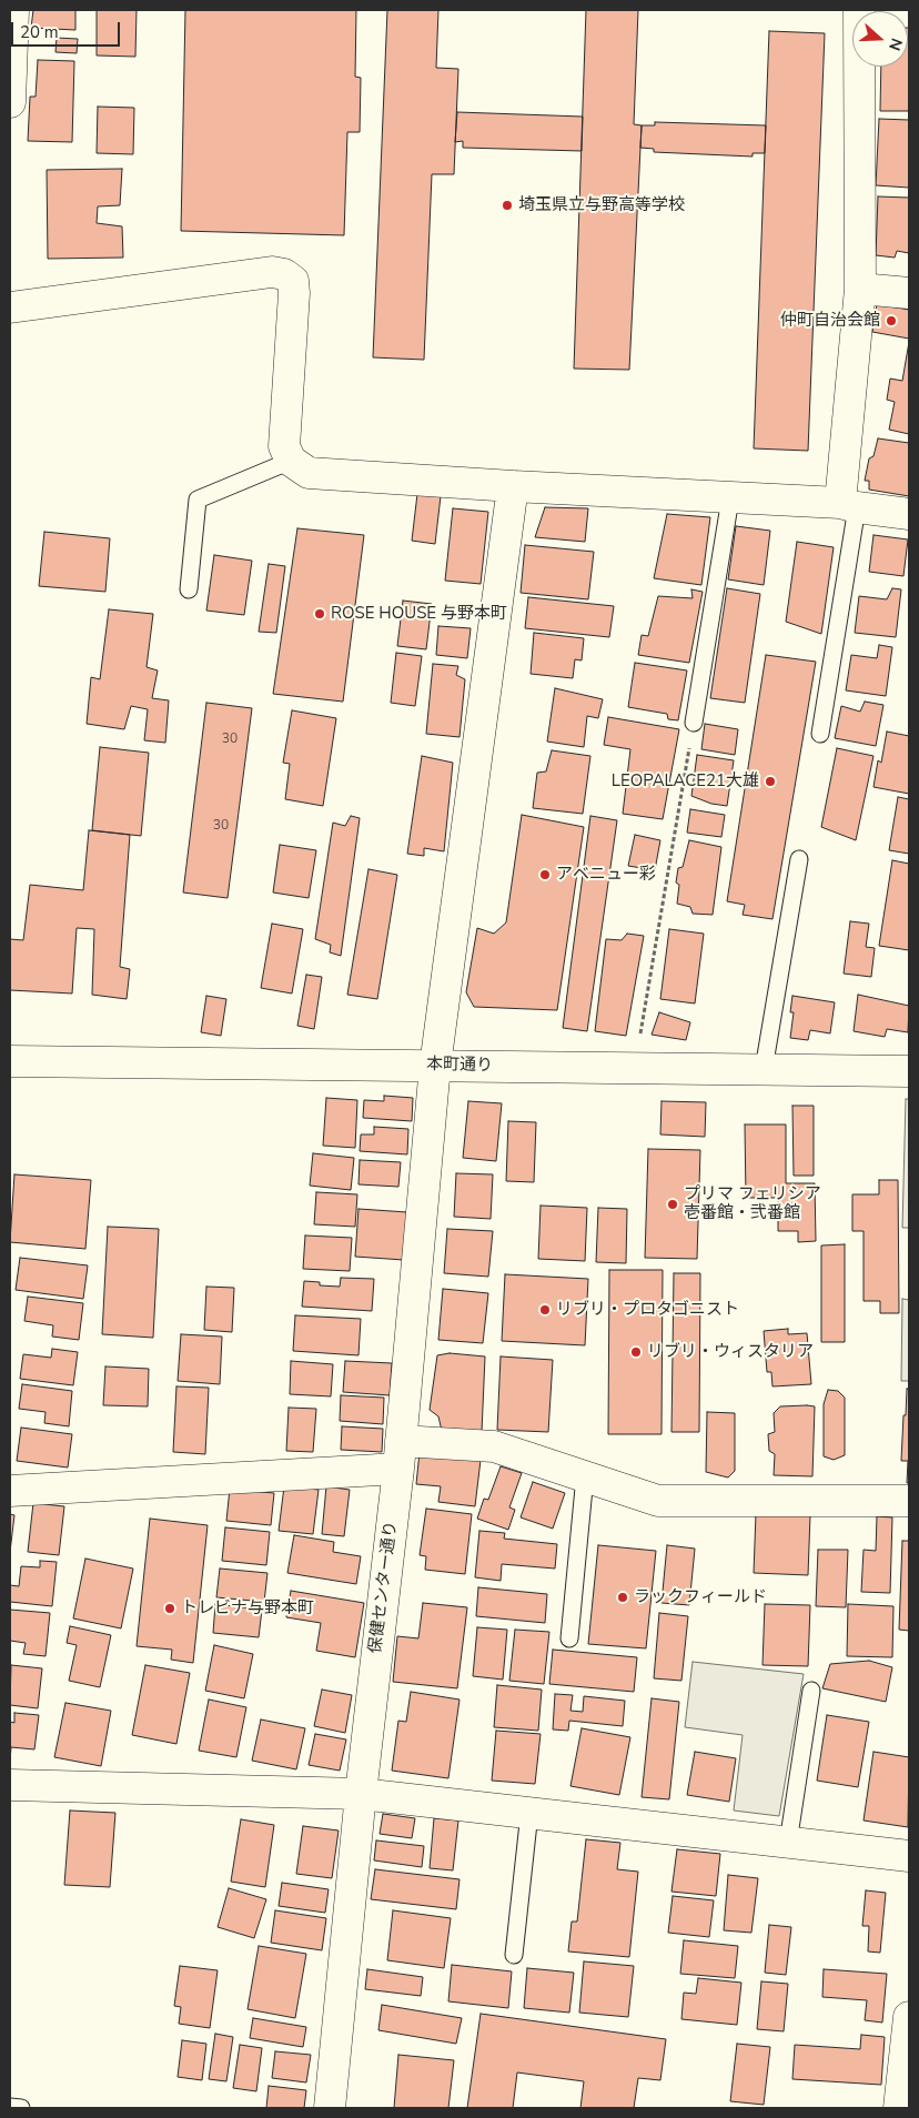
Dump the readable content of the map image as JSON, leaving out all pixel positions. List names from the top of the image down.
{
  "streets": {
    "street": ["本町通り", "保健センター通り"]
  },
  "crossings": [
    ["本町通り", "保健センター通り"]
  ],
  "places": [
    "埼玉県立与野高等学校",
    "仲町自治会館",
    "ROSE HOUSE 与野本町",
    "LEOPALACE21大雄",
    "アベニュー彩",
    "プリマ フェリシア 壱番館・弐番館",
    "リブリ・プロタゴニスト",
    "リブリ・ウィスタリア",
    "ラックフィールド",
    "トレビナ与野本町"
  ],
  "house_numbers": ["30", "30"],
  "scale_bar": "20 m",
  "north": "right"
}
